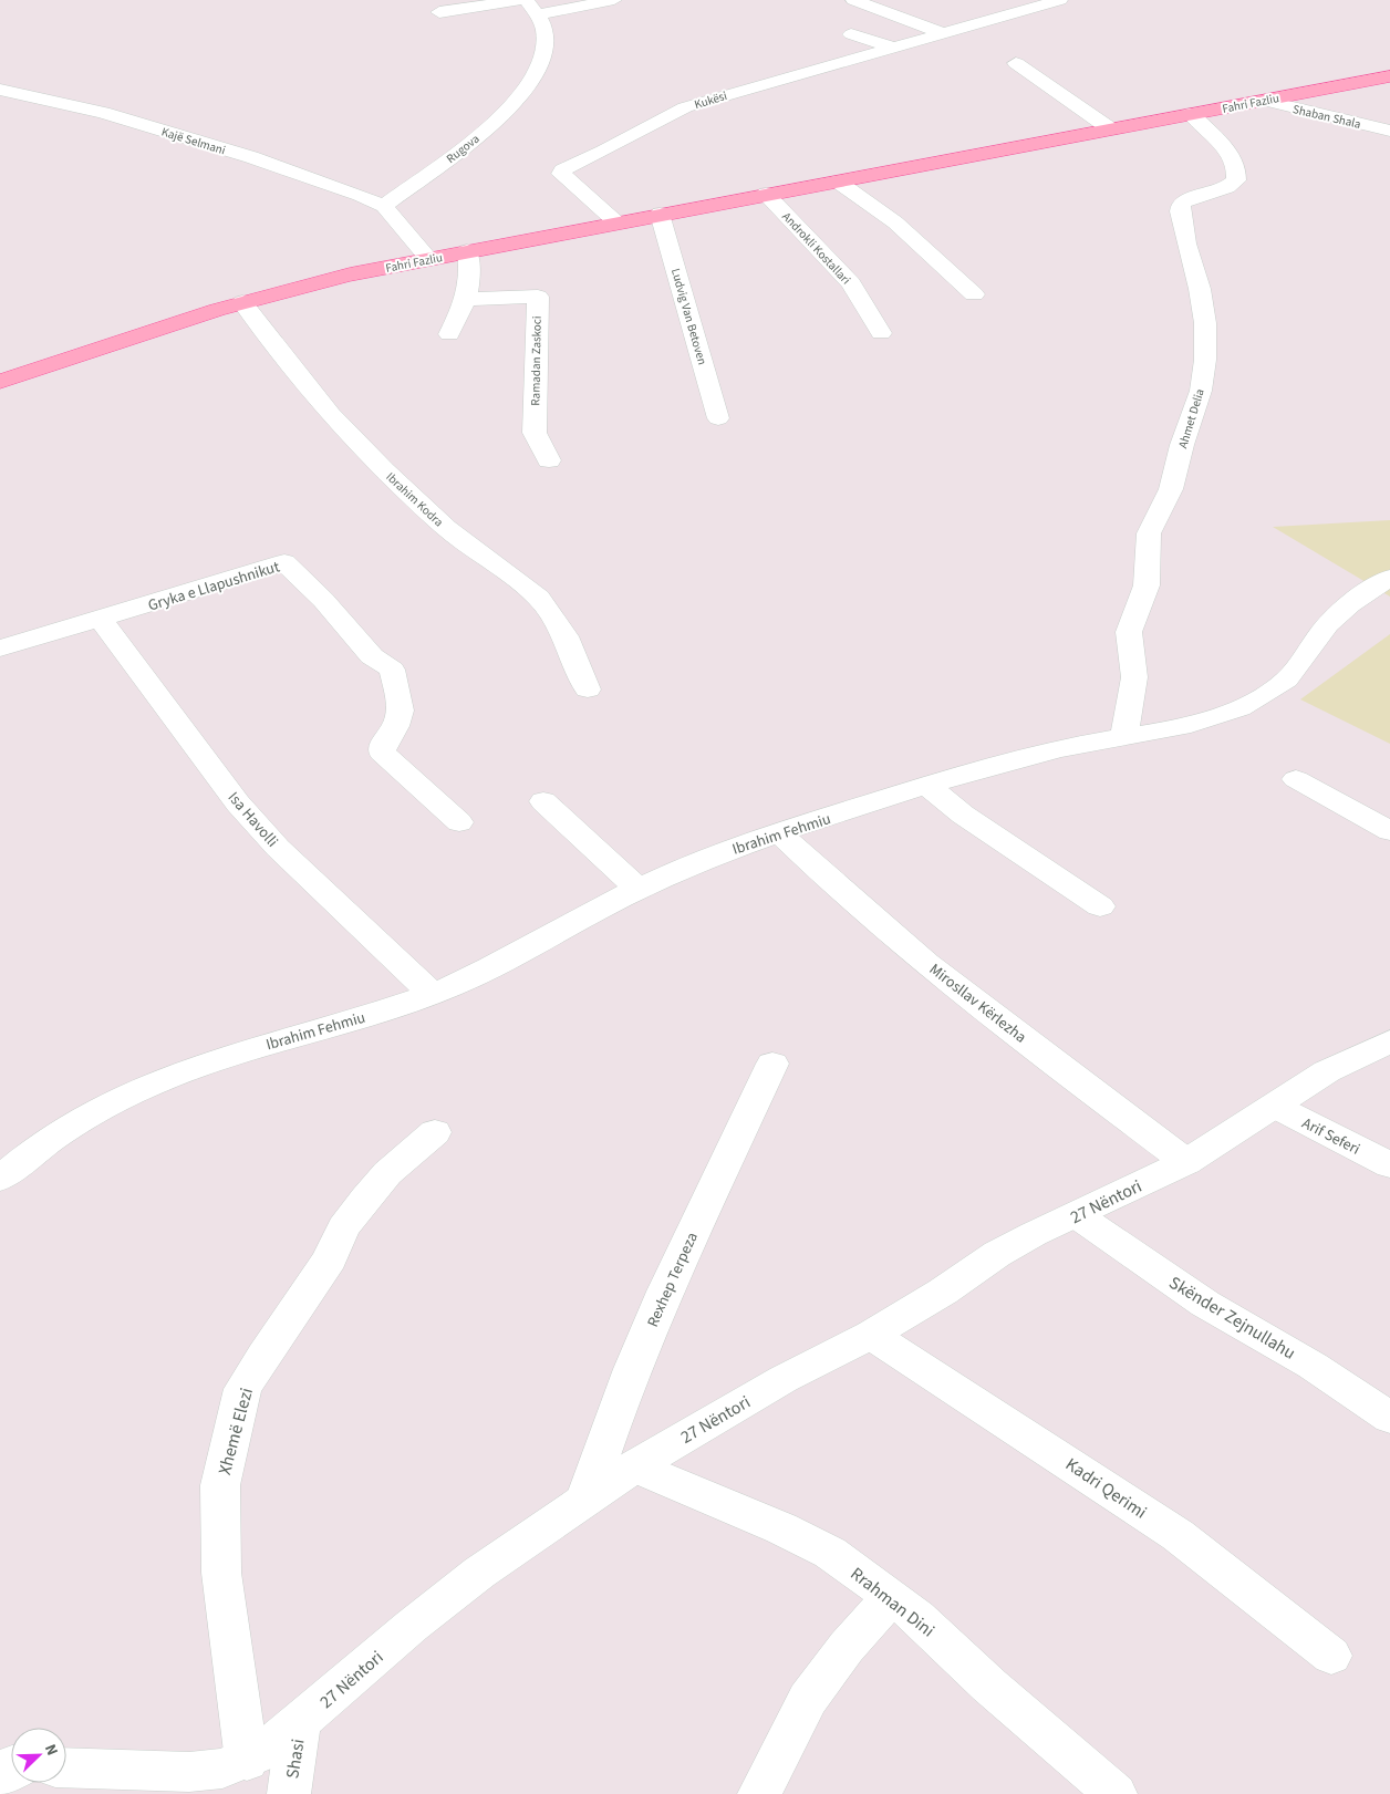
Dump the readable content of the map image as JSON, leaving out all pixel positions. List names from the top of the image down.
{
  "streets": {
    "main road": ["Fahri Fazliu"],
    "street": [
      "Kukësi",
      "Shaban Shala",
      "Kajë Selmani",
      "Rugova",
      "Androkli Kostallari",
      "Ludvig Van Betoven",
      "Ramadan Zaskoci",
      "Ahmet Delia",
      "Ibrahim Kodra",
      "Gryka e Llapushnikut",
      "Isa Havolli",
      "Ibrahim Fehmiu",
      "Mirosllav Kërlezha",
      "Arif Seferi",
      "27 Nëntori",
      "Rexhep Terpeza",
      "Skënder Zejnullahu",
      "Xhemë Elezi",
      "Kadri Qerimi",
      "Rrahman Dini",
      "Shasi"
    ]
  },
  "crossings": [
    ["Kukësi", "Fahri Fazliu"],
    ["Fahri Fazliu", "Shaban Shala"],
    ["Fahri Fazliu", "Androkli Kostallari"],
    ["Fahri Fazliu", "Ludvig Van Betoven"],
    ["Fahri Fazliu", "Ahmet Delia"],
    ["Fahri Fazliu", "Ibrahim Kodra"],
    ["Kajë Selmani", "Rugova"],
    ["Ahmet Delia", "Ibrahim Fehmiu"],
    ["Gryka e Llapushnikut", "Isa Havolli"],
    ["Isa Havolli", "Ibrahim Fehmiu"],
    ["Ibrahim Fehmiu", "Mirosllav Kërlezha"],
    ["Mirosllav Kërlezha", "27 Nëntori"],
    ["Arif Seferi", "27 Nëntori"],
    ["27 Nëntori", "Rexhep Terpeza"],
    ["27 Nëntori", "Skënder Zejnullahu"],
    ["27 Nëntori", "Xhemë Elezi"],
    ["27 Nëntori", "Kadri Qerimi"],
    ["27 Nëntori", "Rrahman Dini"],
    ["27 Nëntori", "Shasi"]
  ],
  "north": "top right"
}
